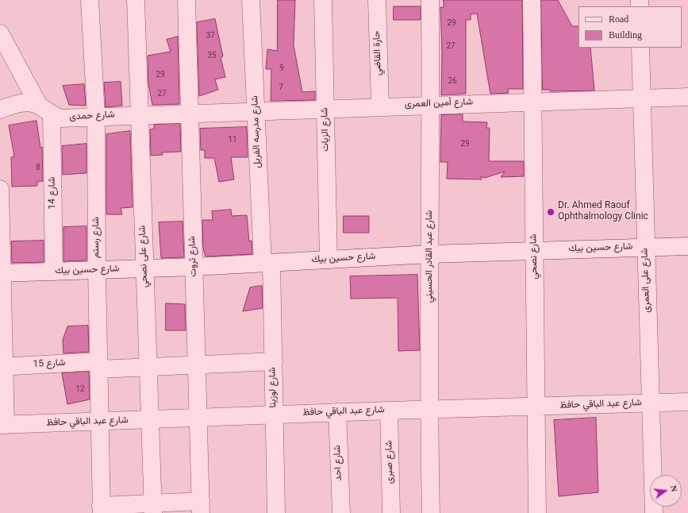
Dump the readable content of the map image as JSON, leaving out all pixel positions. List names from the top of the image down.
{
  "streets": {
    "street": [
      "حارة القاضي",
      "شارع أمين العمرى",
      "شارع حمدى",
      "شارع الزيات",
      "شارع مدرسه الفريل",
      "شارع 14",
      "شارع رستم",
      "شارع حسين بيك",
      "شارع على نصحي",
      "شارع ثروت",
      "شارع عبد القادر الحسيني",
      "شارع نصحي",
      "شارع على العمرى",
      "شارع 15",
      "شارع لوزينا",
      "شارع عبد الباقي حافظ",
      "شارع صبرى",
      "شارع احد"
    ]
  },
  "crossings": [
    ["حارة القاضي", "شارع أمين العمرى"],
    ["شارع أمين العمرى", "شارع حمدى"],
    ["شارع أمين العمرى", "شارع الزيات"],
    ["شارع أمين العمرى", "شارع مدرسه الفريل"],
    ["شارع أمين العمرى", "شارع ثروت"],
    ["شارع أمين العمرى", "شارع عبد القادر الحسيني"],
    ["شارع أمين العمرى", "شارع نصحي"],
    ["شارع أمين العمرى", "شارع على العمرى"],
    ["شارع حمدى", "شارع 14"],
    ["شارع حمدى", "شارع رستم"],
    ["شارع حمدى", "شارع على نصحي"],
    ["شارع حمدى", "شارع ثروت"],
    ["شارع الزيات", "شارع حسين بيك"],
    ["شارع مدرسه الفريل", "شارع حسين بيك"],
    ["شارع مدرسه الفريل", "شارع لوزينا"],
    ["شارع 14", "شارع حسين بيك"],
    ["شارع رستم", "شارع حسين بيك"],
    ["شارع رستم", "شارع 15"],
    ["شارع رستم", "شارع عبد الباقي حافظ"],
    ["شارع حسين بيك", "شارع على نصحي"],
    ["شارع حسين بيك", "شارع ثروت"],
    ["شارع حسين بيك", "شارع عبد القادر الحسيني"],
    ["شارع حسين بيك", "شارع نصحي"],
    ["شارع حسين بيك", "شارع على العمرى"],
    ["شارع حسين بيك", "شارع لوزينا"],
    ["شارع على نصحي", "شارع 15"],
    ["شارع على نصحي", "شارع عبد الباقي حافظ"],
    ["شارع ثروت", "شارع 15"],
    ["شارع ثروت", "شارع عبد الباقي حافظ"],
    ["شارع عبد القادر الحسيني", "شارع عبد الباقي حافظ"],
    ["شارع نصحي", "شارع عبد الباقي حافظ"],
    ["شارع على العمرى", "شارع عبد الباقي حافظ"],
    ["شارع 15", "شارع لوزينا"],
    ["شارع لوزينا", "شارع عبد الباقي حافظ"],
    ["شارع عبد الباقي حافظ", "شارع صبرى"],
    ["شارع عبد الباقي حافظ", "شارع احد"]
  ],
  "places": ["Dr. Ahmed Raouf Ophthalmology Clinic"],
  "house_numbers": [
    "29",
    "37",
    "27",
    "35",
    "9",
    "29",
    "26",
    "7",
    "27",
    "11",
    "29",
    "8",
    "12"
  ],
  "legend": ["Road", "Building"],
  "north": "right"
}
